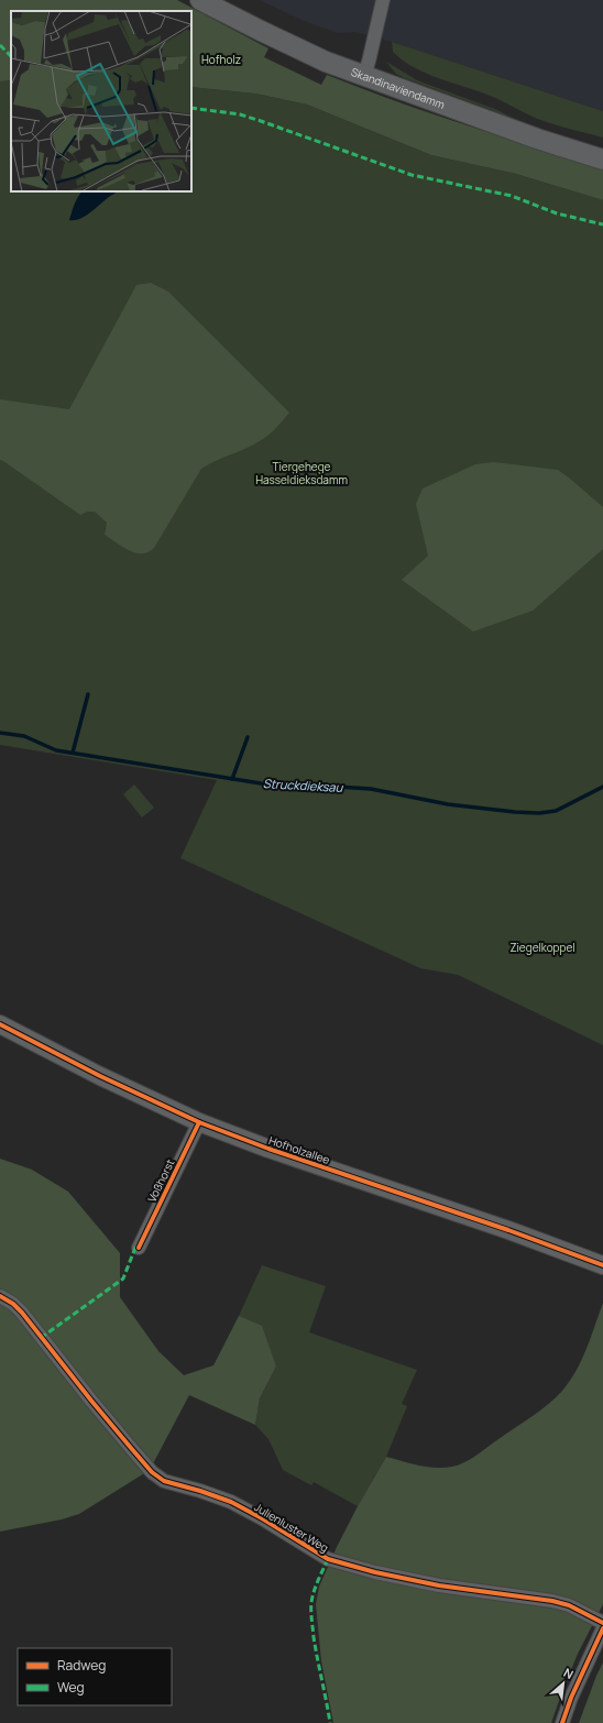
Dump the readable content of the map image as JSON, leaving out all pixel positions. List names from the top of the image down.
{
  "streets": {
    "main road": ["Skandinaviendamm"],
    "street": ["Hofholzallee", "Voßhorst", "Julienluster Weg"]
  },
  "crossings": [
    ["Hofholzallee", "Voßhorst"]
  ],
  "water": ["Struckdieksau"],
  "parks": ["Hofholz", "Tiergehege Hasseldieksdamm", "Ziegelkoppel"],
  "legend": ["Radweg", "Weg"],
  "north": "top right"
}
